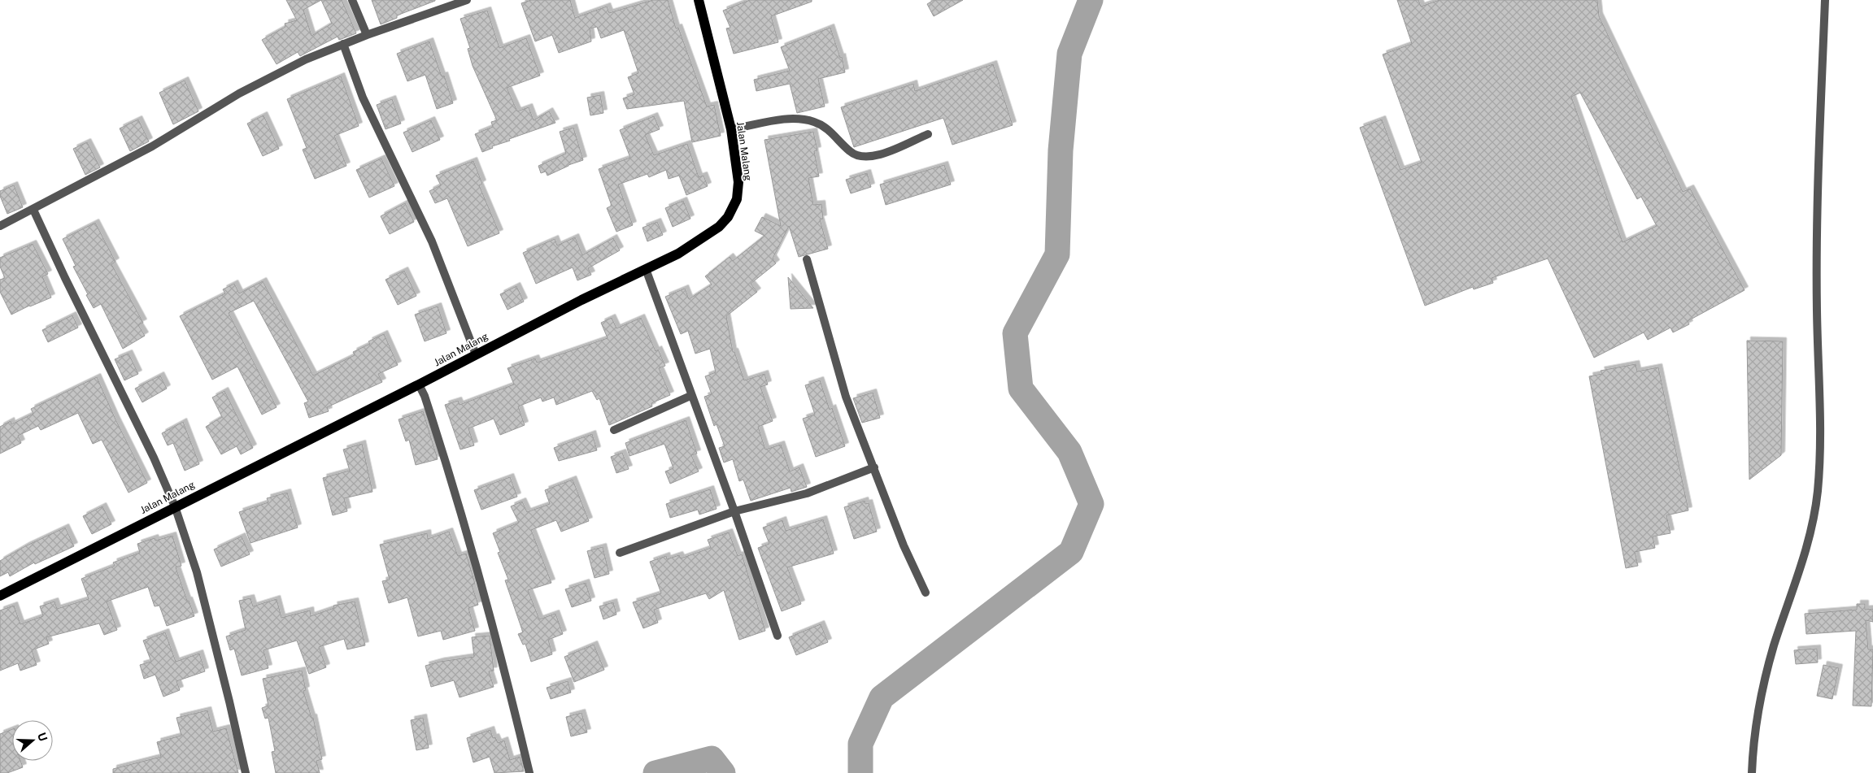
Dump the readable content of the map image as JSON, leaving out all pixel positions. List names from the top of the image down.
{
  "streets": {
    "main road": ["Jalan Malang"]
  },
  "north": "right"
}
